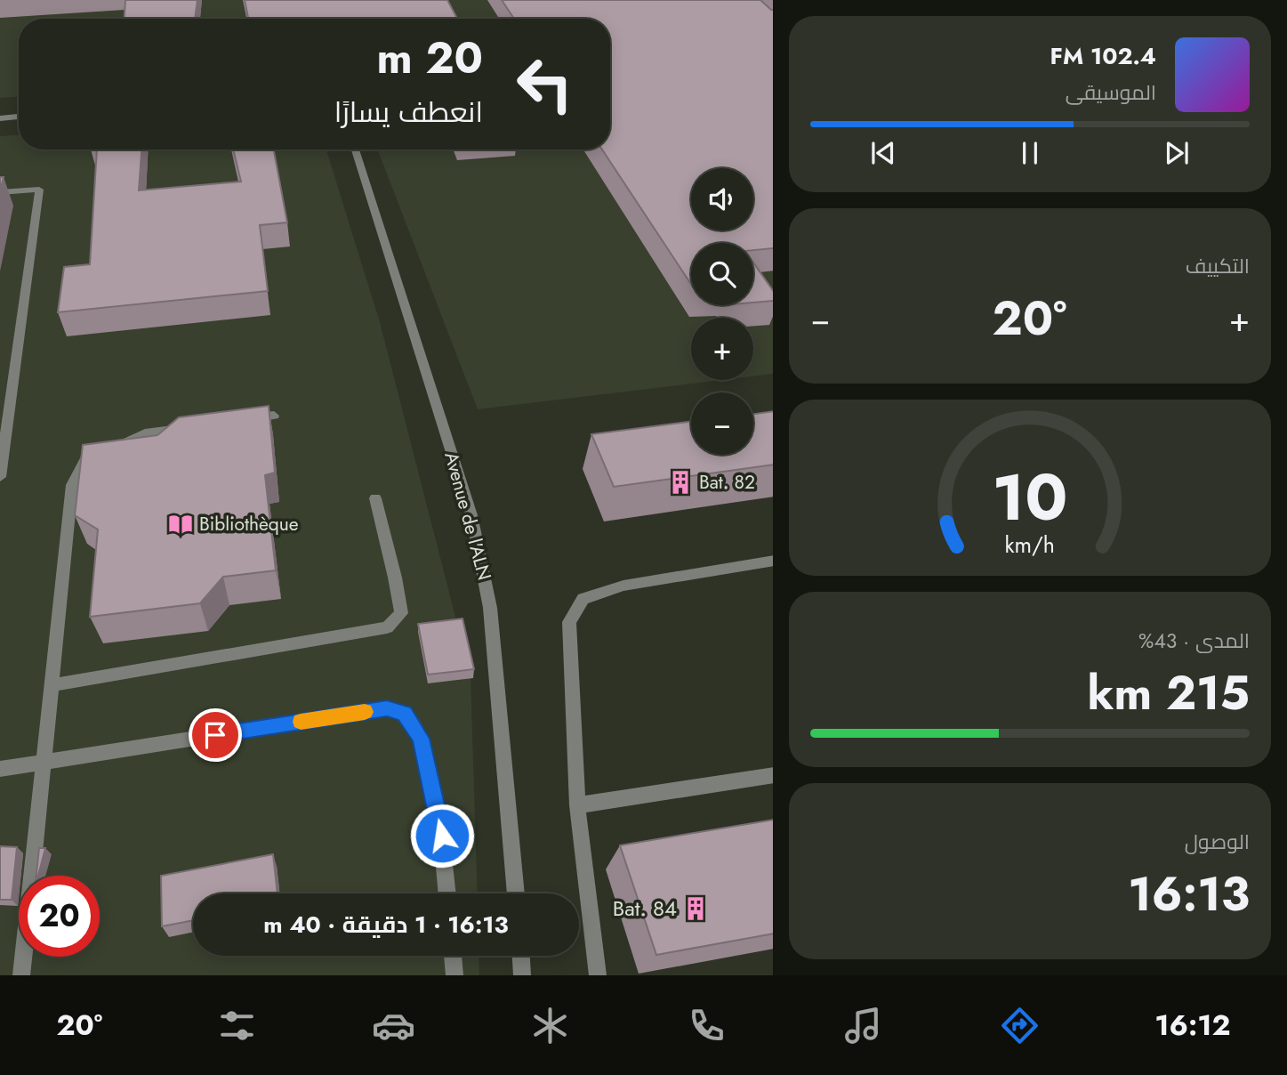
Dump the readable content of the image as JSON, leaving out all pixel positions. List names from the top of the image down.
{
  "streets": {
    "street": ["Avenue de l'ALN"]
  },
  "places": {
    "building": ["Bat. 82", "Bat. 84"],
    "library": ["Bibliothèque"]
  },
  "page": {
    "turn": ["20 m", "انعطف يسارًا"],
    "song": ["102.4 FM", "الموسيقى"],
    "map_buttons": ["+", "−"],
    "tile": [
      "التكييف",
      ["المدى · 43%", "215 km"],
      ["الوصول", "16:13"]
    ],
    "heat": ["−", "20°", "+"],
    "limit": "20",
    "trip": "16:13 · 1 دقيقة · 40 m",
    "tabs": ["16:12", "20°"],
    "gauge": ["10", "km/h"]
  }
}
